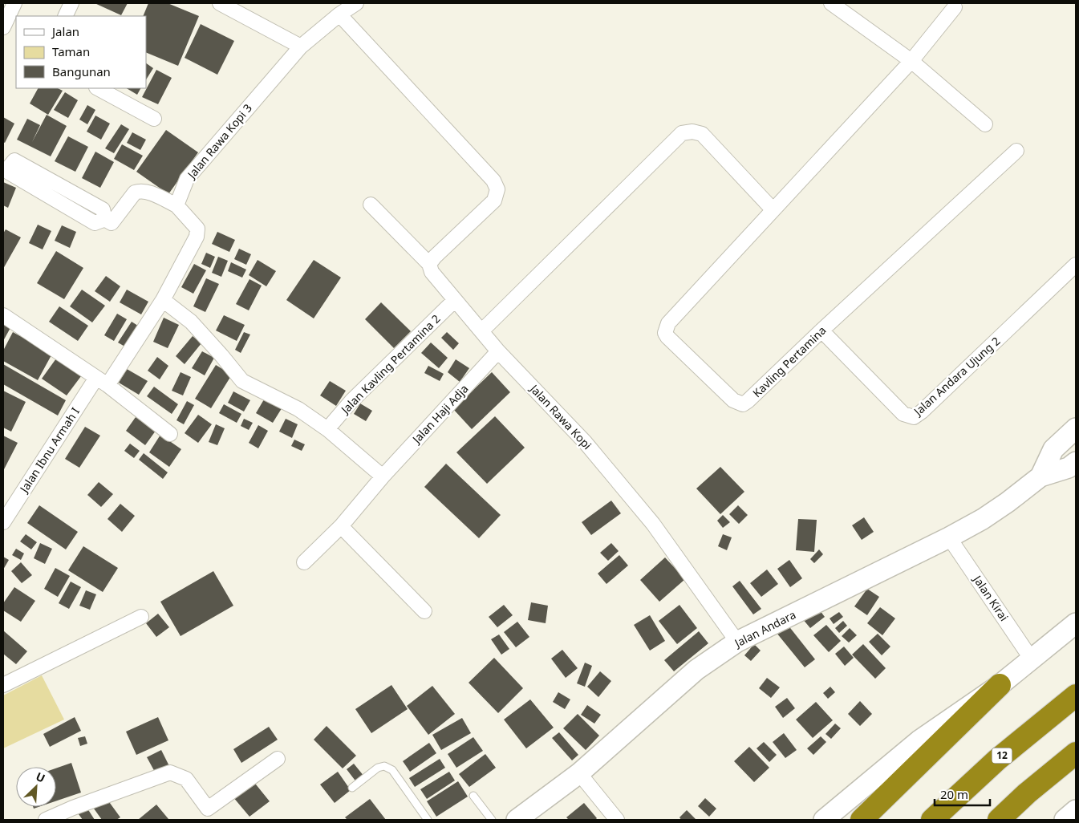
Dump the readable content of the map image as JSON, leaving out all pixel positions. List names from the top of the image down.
{
  "streets": {
    "highway": ["12"],
    "street": [
      "Jalan Rawa Kopi 3",
      "Kavling Pertamina",
      "Jalan Kavling Pertamina 2",
      "Jalan Andara Ujung 2",
      "Jalan Haji Adja",
      "Jalan Rawa Kopi",
      "Jalan Ibnu Armah I",
      "Jalan Kirai",
      "Jalan Andara"
    ]
  },
  "crossings": [
    ["Kavling Pertamina", "Jalan Andara Ujung 2"],
    ["Jalan Kavling Pertamina 2", "Jalan Rawa Kopi"],
    ["Jalan Haji Adja", "Jalan Rawa Kopi"],
    ["Jalan Rawa Kopi", "Jalan Andara"],
    ["Jalan Kirai", "Jalan Andara"]
  ],
  "legend": ["Jalan", "Taman", "Bangunan"],
  "scale_bar": "20 m",
  "north": "top right"
}
